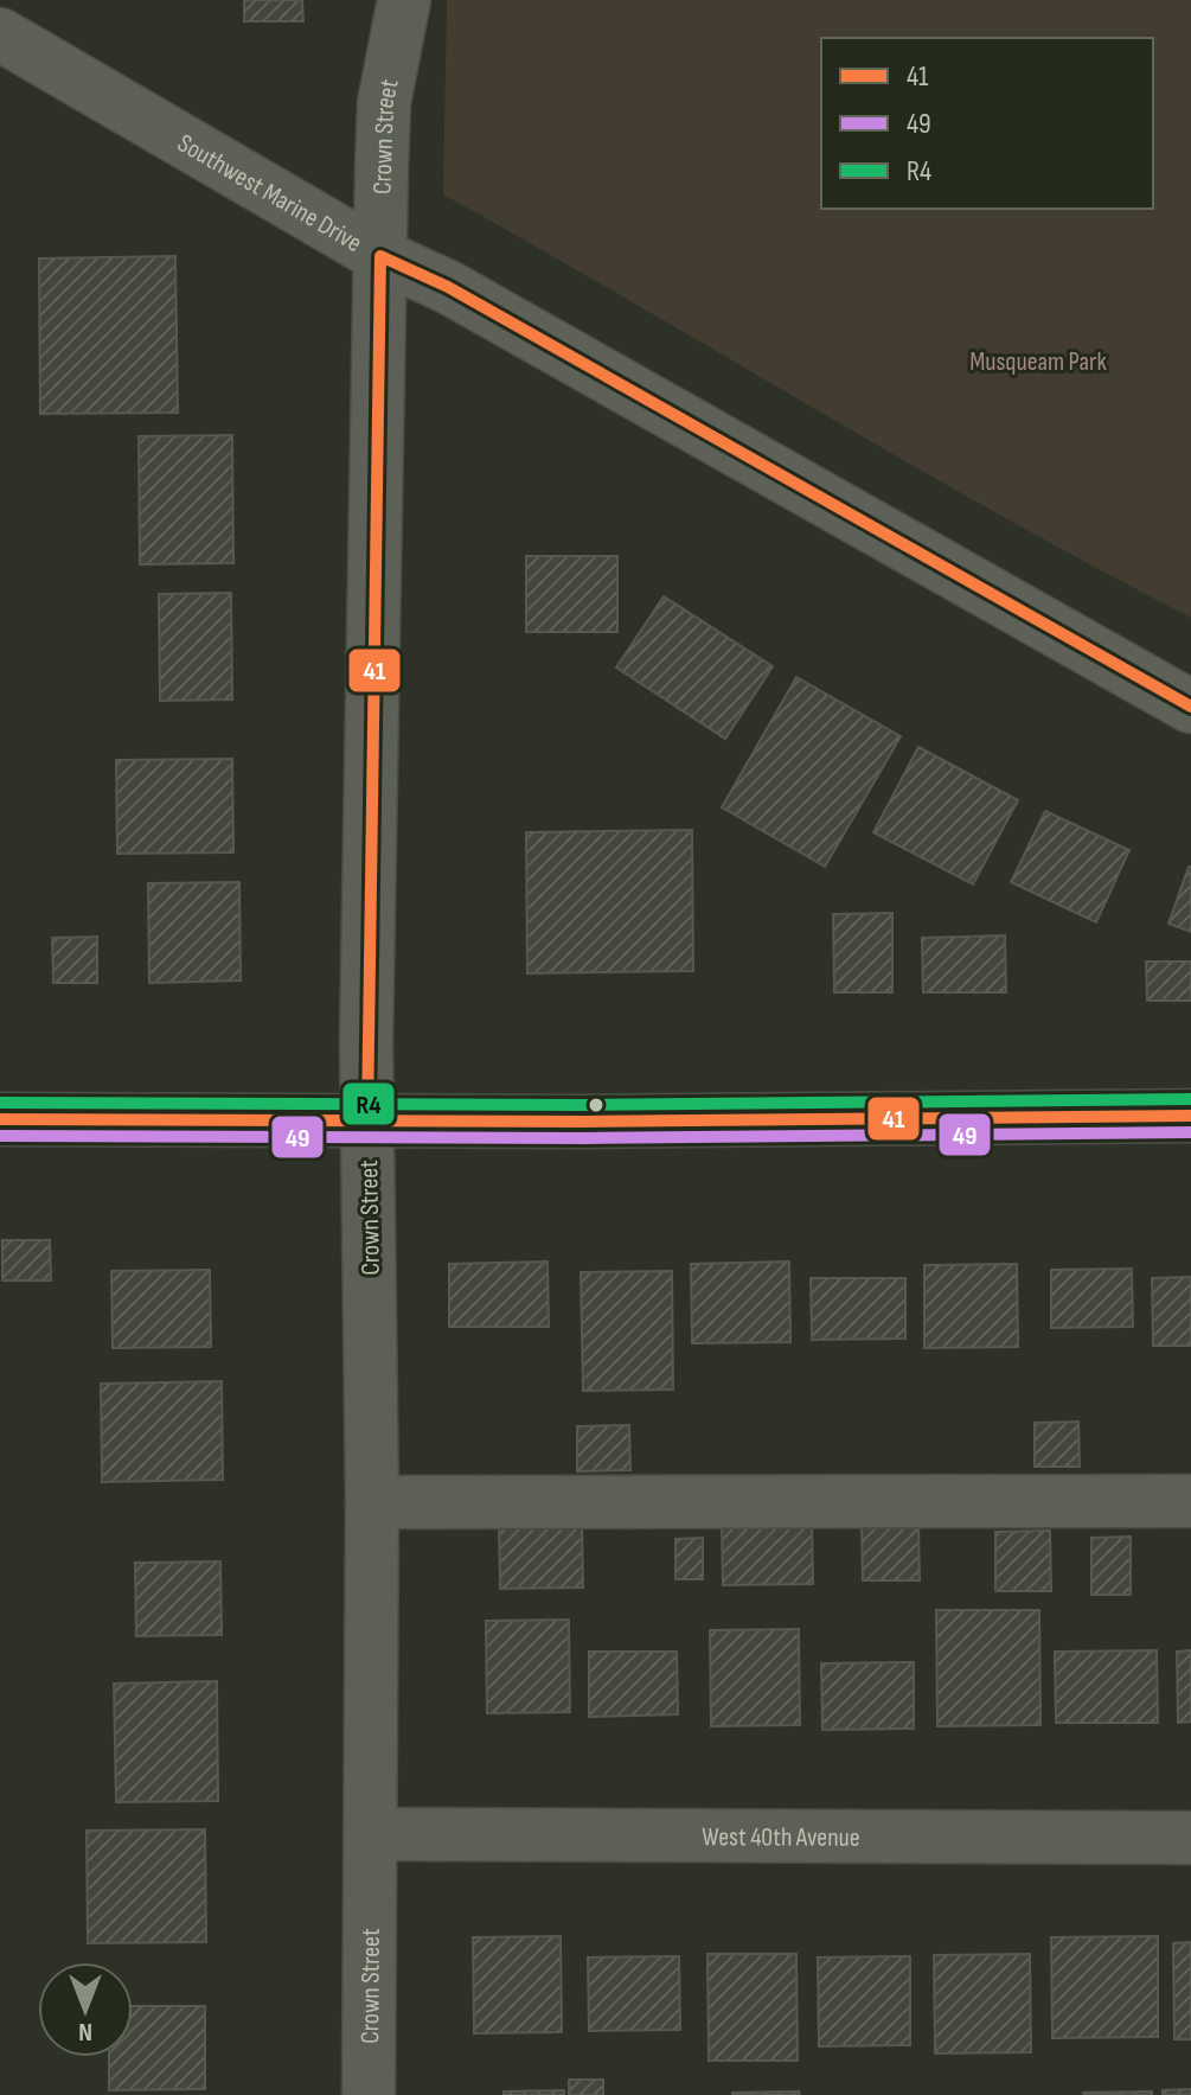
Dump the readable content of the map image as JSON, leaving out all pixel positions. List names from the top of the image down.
{
  "streets": {
    "main road": ["Southwest Marine Drive"],
    "street": ["Crown Street", "West 40th Avenue"]
  },
  "crossings": [
    ["Crown Street", "Southwest Marine Drive"],
    ["Crown Street", "West 40th Avenue"]
  ],
  "parks": ["Musqueam Park"],
  "lines": ["transit line 41", "transit line R4", "transit line 49"],
  "legend": ["41", "49", "R4"],
  "north": "bottom"
}
